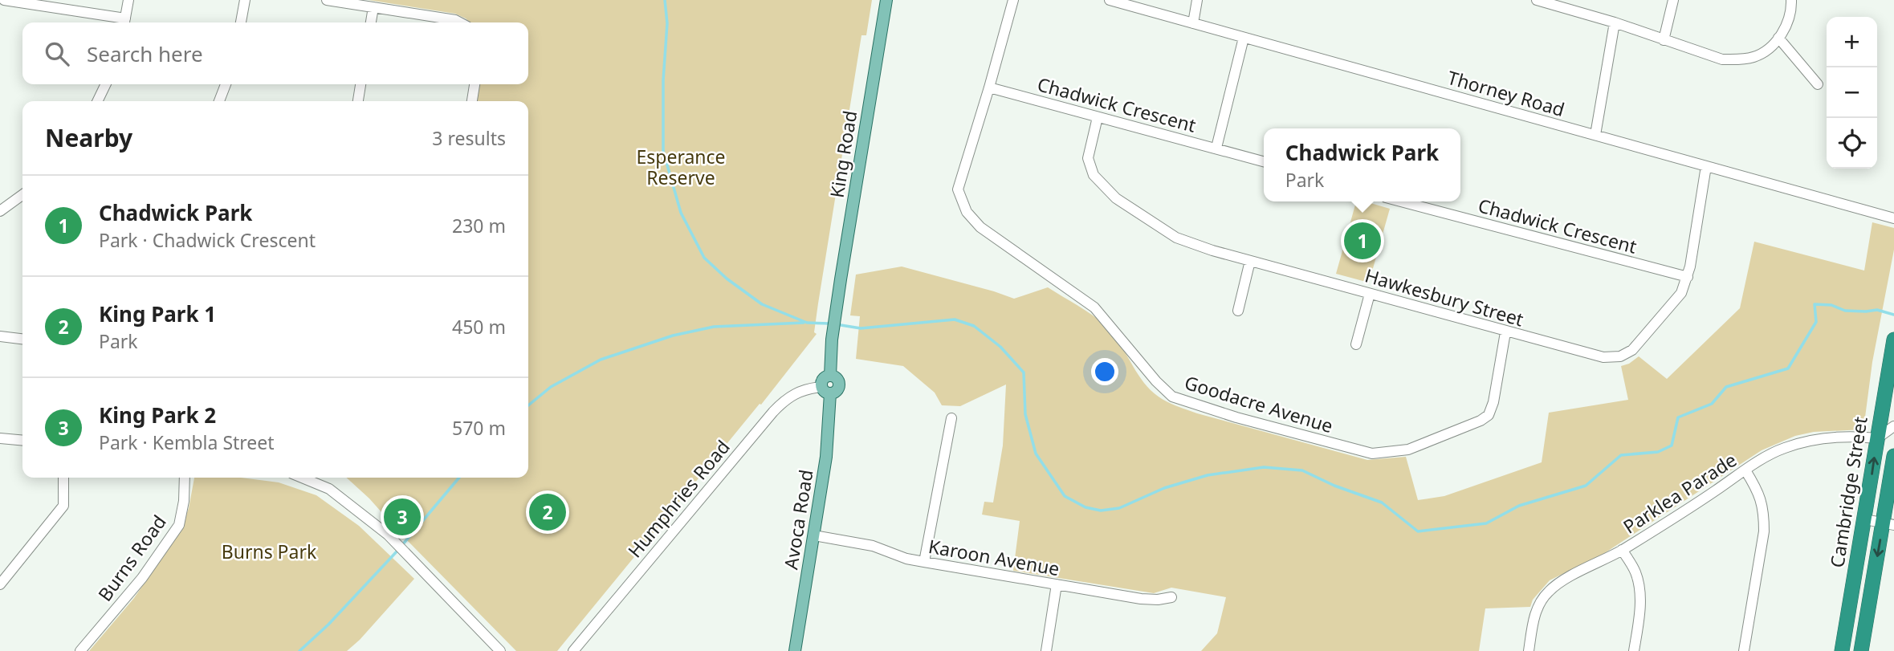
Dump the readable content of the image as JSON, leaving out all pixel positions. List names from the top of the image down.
{
  "streets": {
    "highway": ["Cambridge Street"],
    "main road": ["King Road", "Avoca Road"],
    "street": [
      "Thorney Road",
      "Chadwick Crescent",
      "Hawkesbury Street",
      "Goodacre Avenue",
      "Parklea Parade",
      "Humphries Road",
      "Karoon Avenue",
      "Burns Road"
    ]
  },
  "crossings": [
    ["Thorney Road", "Hawkesbury Street"],
    ["Chadwick Crescent", "Hawkesbury Street"],
    ["Chadwick Crescent", "Goodacre Avenue"],
    ["King Road", "Avoca Road"],
    ["Hawkesbury Street", "Goodacre Avenue"],
    ["Cambridge Street", "Parklea Parade"],
    ["Humphries Road", "Avoca Road"],
    ["Avoca Road", "Karoon Avenue"]
  ],
  "parks": ["Esperance Reserve", "Burns Park"],
  "page": {
    "map_buttons": ["+", "−"],
    "search": "Search here",
    "heading": ["Nearby", "3 results"],
    "popup": ["Chadwick Park", "Park"],
    "list": [
      {
        "mark": "1",
        "name": "Chadwick Park",
        "note": "Park · Chadwick Crescent",
        "value": "230 m"
      },
      {
        "mark": "2",
        "name": "King Park 1",
        "note": "Park",
        "value": "450 m"
      },
      {
        "mark": "3",
        "name": "King Park 2",
        "note": "Park · Kembla Street",
        "value": "570 m"
      }
    ],
    "pins": ["1", "2", "3"]
  }
}
